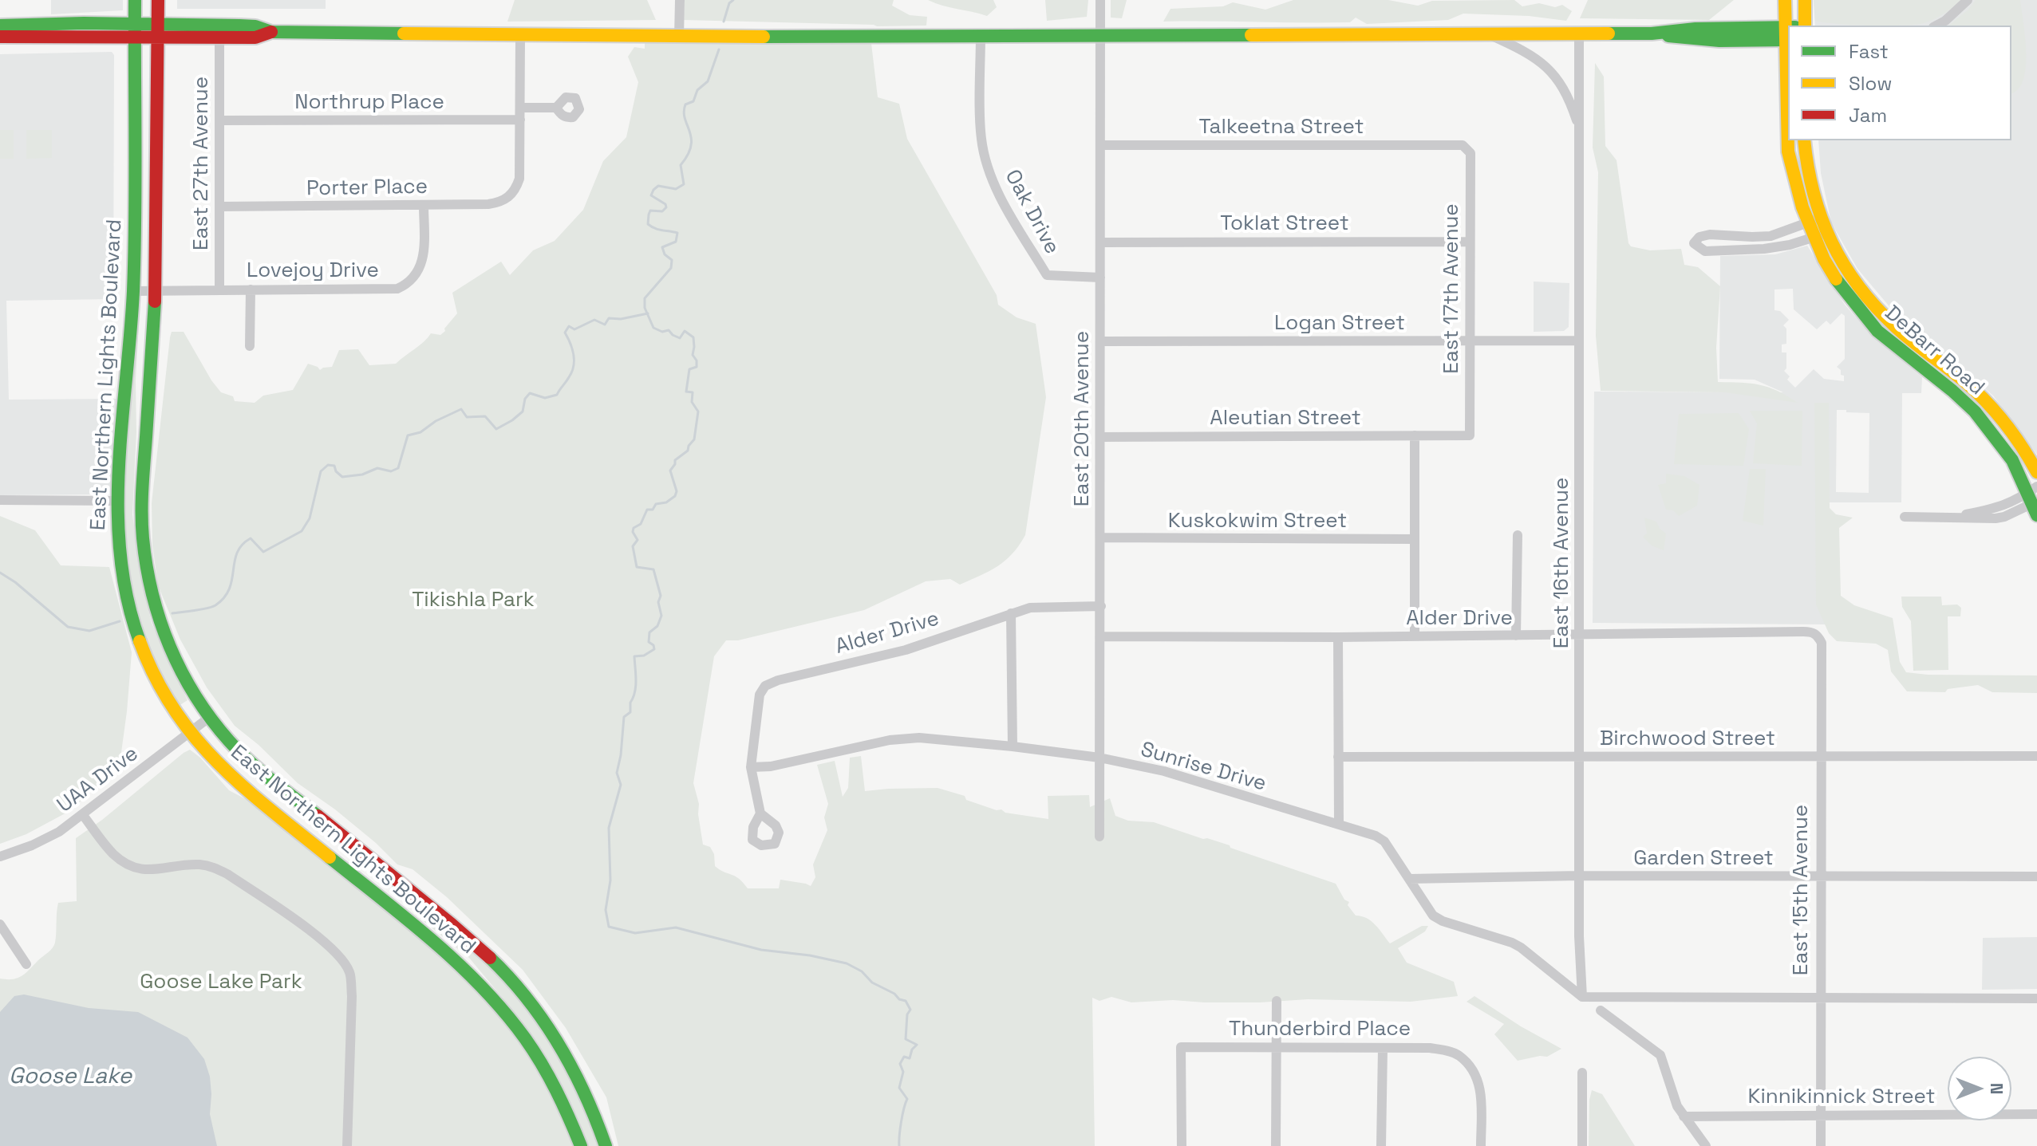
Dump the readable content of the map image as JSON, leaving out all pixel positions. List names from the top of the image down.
{
  "streets": {
    "main road": ["DeBarr Road", "East Northern Lights Boulevard"],
    "street": [
      "Northrup Place",
      "Talkeetna Street",
      "East 27th Avenue",
      "Porter Place",
      "Oak Drive",
      "Toklat Street",
      "Lovejoy Drive",
      "East 17th Avenue",
      "Logan Street",
      "East 20th Avenue",
      "Aleutian Street",
      "Kuskokwim Street",
      "East 16th Avenue",
      "Alder Drive",
      "Birchwood Street",
      "Sunrise Drive",
      "UAA Drive",
      "Garden Street",
      "East 15th Avenue",
      "Thunderbird Place",
      "Kinnikinnick Street"
    ]
  },
  "crossings": [
    ["Northrup Place", "East 27th Avenue"],
    ["Northrup Place", "Porter Place"],
    ["Talkeetna Street", "East 17th Avenue"],
    ["Talkeetna Street", "East 20th Avenue"],
    ["East 27th Avenue", "Porter Place"],
    ["East 27th Avenue", "Lovejoy Drive"],
    ["Porter Place", "Lovejoy Drive"],
    ["Oak Drive", "East 20th Avenue"],
    ["Toklat Street", "East 17th Avenue"],
    ["Toklat Street", "East 20th Avenue"],
    ["Lovejoy Drive", "East Northern Lights Boulevard"],
    ["East 17th Avenue", "Logan Street"],
    ["East 17th Avenue", "Aleutian Street"],
    ["Logan Street", "East 20th Avenue"],
    ["Logan Street", "East 16th Avenue"],
    ["East Northern Lights Boulevard", "UAA Drive"],
    ["East 20th Avenue", "Aleutian Street"],
    ["East 20th Avenue", "Kuskokwim Street"],
    ["East 20th Avenue", "Alder Drive"],
    ["East 20th Avenue", "Sunrise Drive"],
    ["East 16th Avenue", "Alder Drive"],
    ["East 16th Avenue", "Birchwood Street"],
    ["East 16th Avenue", "Sunrise Drive"],
    ["East 16th Avenue", "Garden Street"],
    ["Alder Drive", "Sunrise Drive"],
    ["Alder Drive", "East 15th Avenue"],
    ["Birchwood Street", "East 15th Avenue"],
    ["Sunrise Drive", "Garden Street"],
    ["Garden Street", "East 15th Avenue"],
    ["East 15th Avenue", "Kinnikinnick Street"]
  ],
  "water": ["Goose Lake"],
  "parks": ["Tikishla Park", "Goose Lake Park"],
  "legend": ["Fast", "Slow", "Jam"],
  "north": "right"
}
